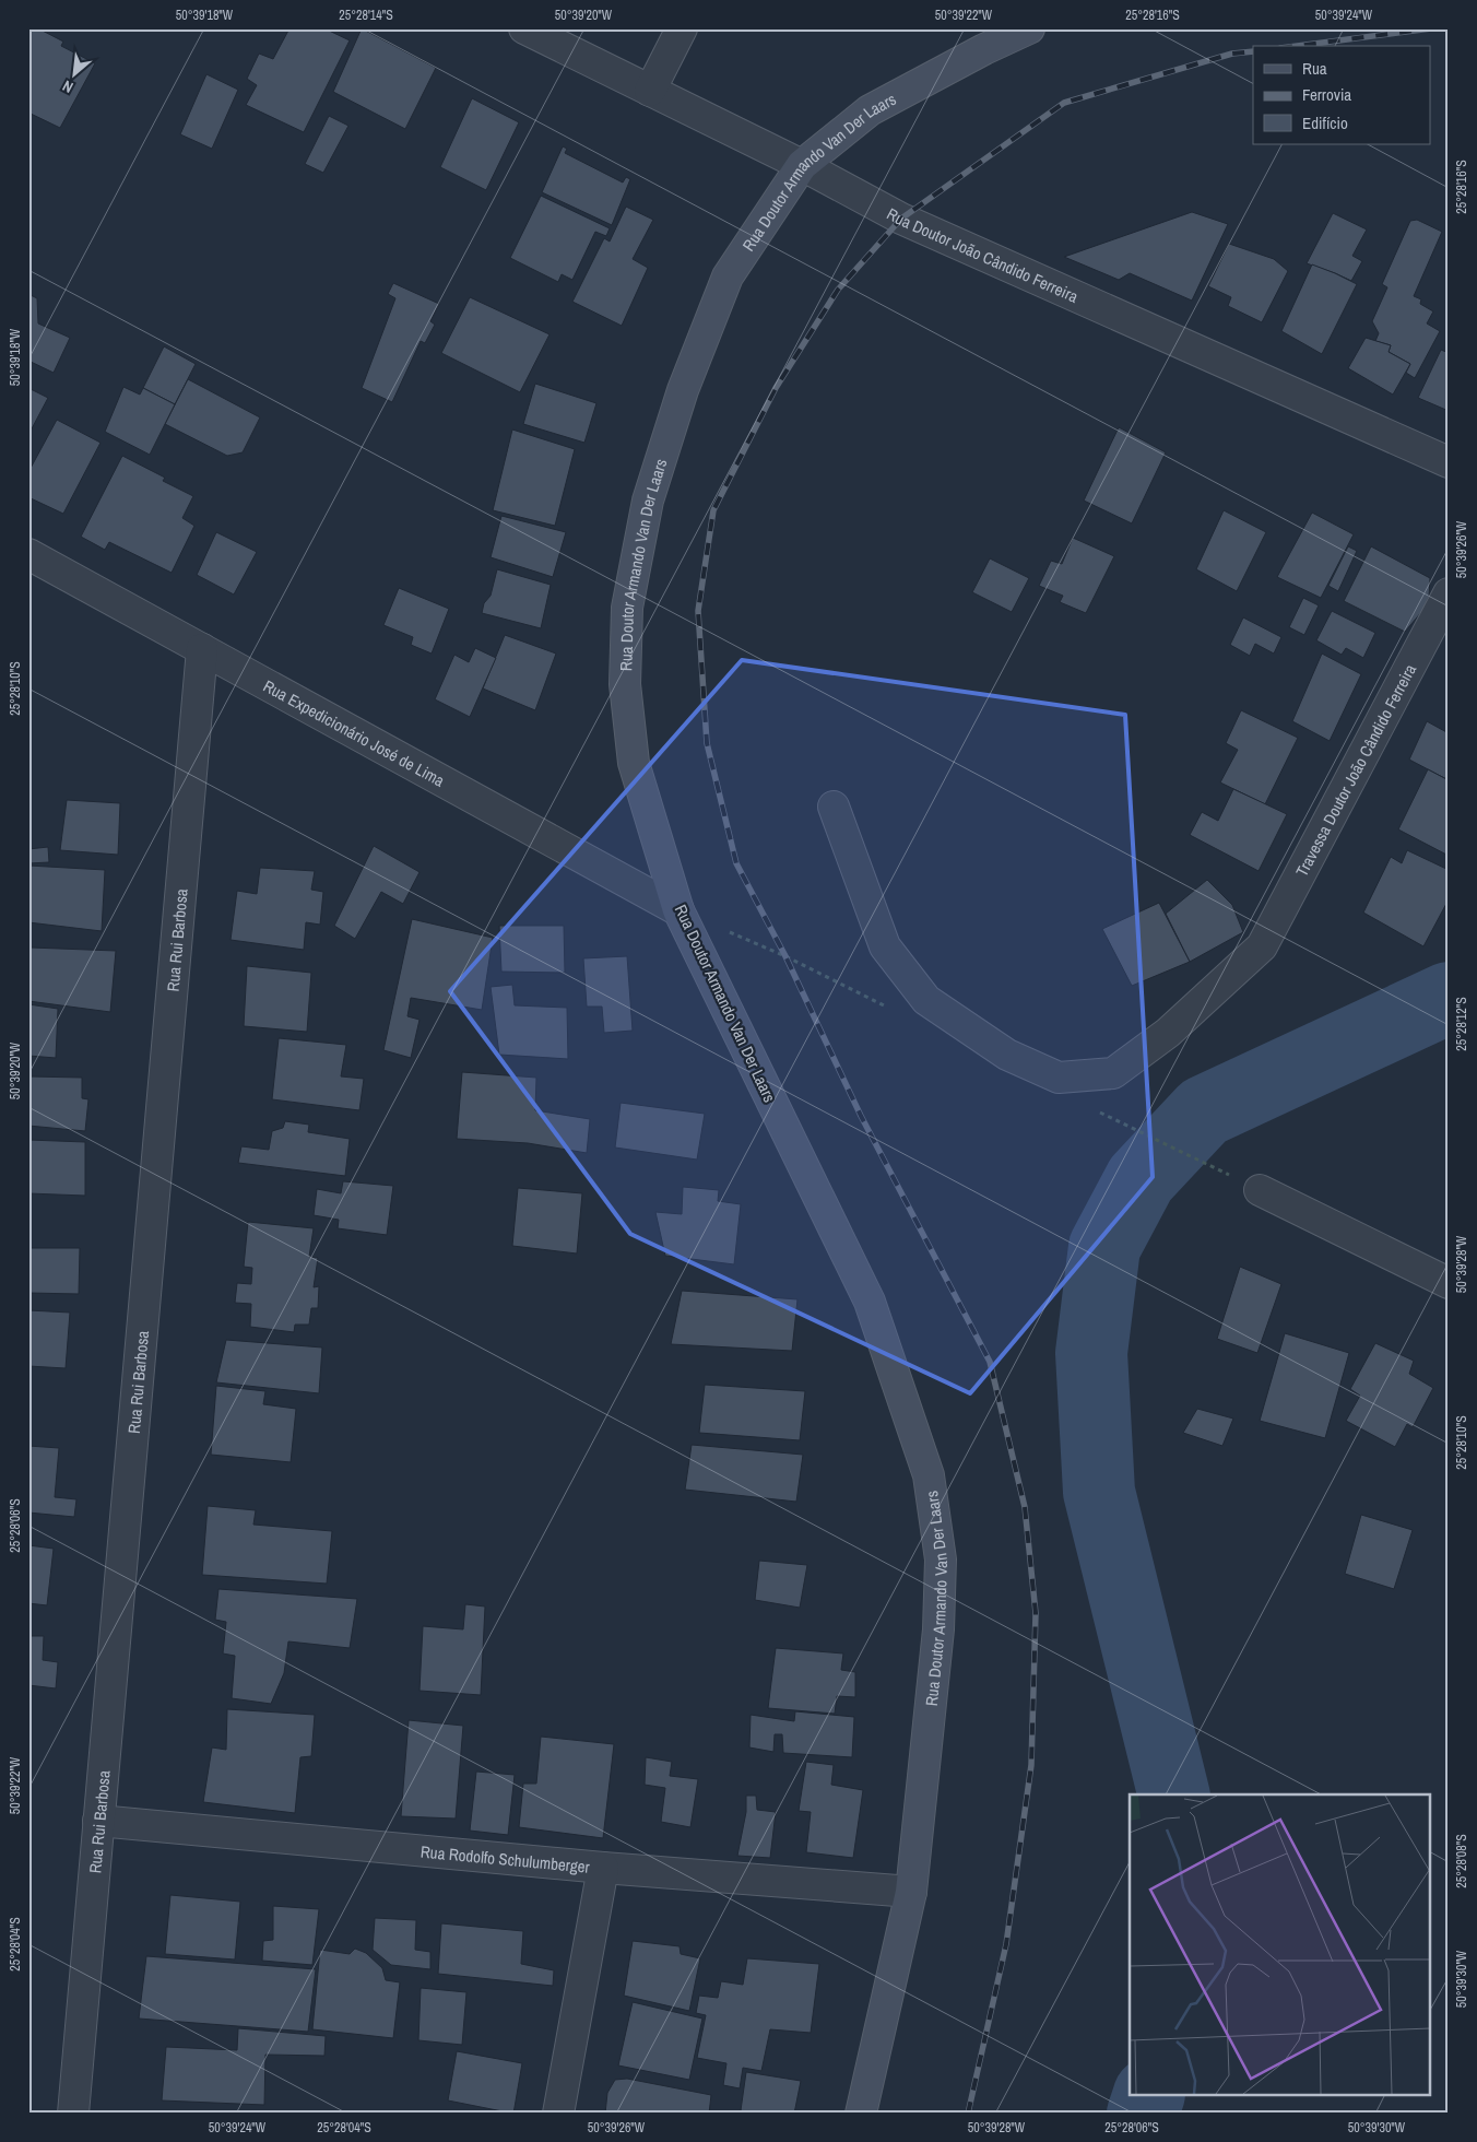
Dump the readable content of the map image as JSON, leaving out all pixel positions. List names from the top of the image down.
{
  "streets": {
    "main road": ["Rua Doutor Armando Van Der Laars"],
    "street": [
      "Rua Doutor João Cândido Ferreira",
      "Rua Expedicionário José de Lima",
      "Travessa Doutor João Cândido Ferreira",
      "Rua Rui Barbosa",
      "Rua Rodolfo Schulumberger"
    ]
  },
  "crossings": [
    ["Rua Doutor Armando Van Der Laars", "Rua Doutor João Cândido Ferreira"],
    ["Rua Doutor Armando Van Der Laars", "Rua Expedicionário José de Lima"],
    ["Rua Doutor Armando Van Der Laars", "Rua Rodolfo Schulumberger"],
    ["Rua Expedicionário José de Lima", "Rua Rui Barbosa"],
    ["Rua Rui Barbosa", "Rua Rodolfo Schulumberger"]
  ],
  "legend": ["Rua", "Ferrovia", "Edifício"],
  "north": "bottom left",
  "coordinates": [
    "50°39'18\"W",
    "25°28'14\"S",
    "50°39'20\"W",
    "50°39'22\"W",
    "25°28'16\"S",
    "50°39'24\"W",
    "50°39'26\"W",
    "25°28'10\"S",
    "25°28'12\"S",
    "50°39'28\"W",
    "25°28'06\"S",
    "25°28'08\"S",
    "25°28'04\"S",
    "50°39'30\"W"
  ]
}
